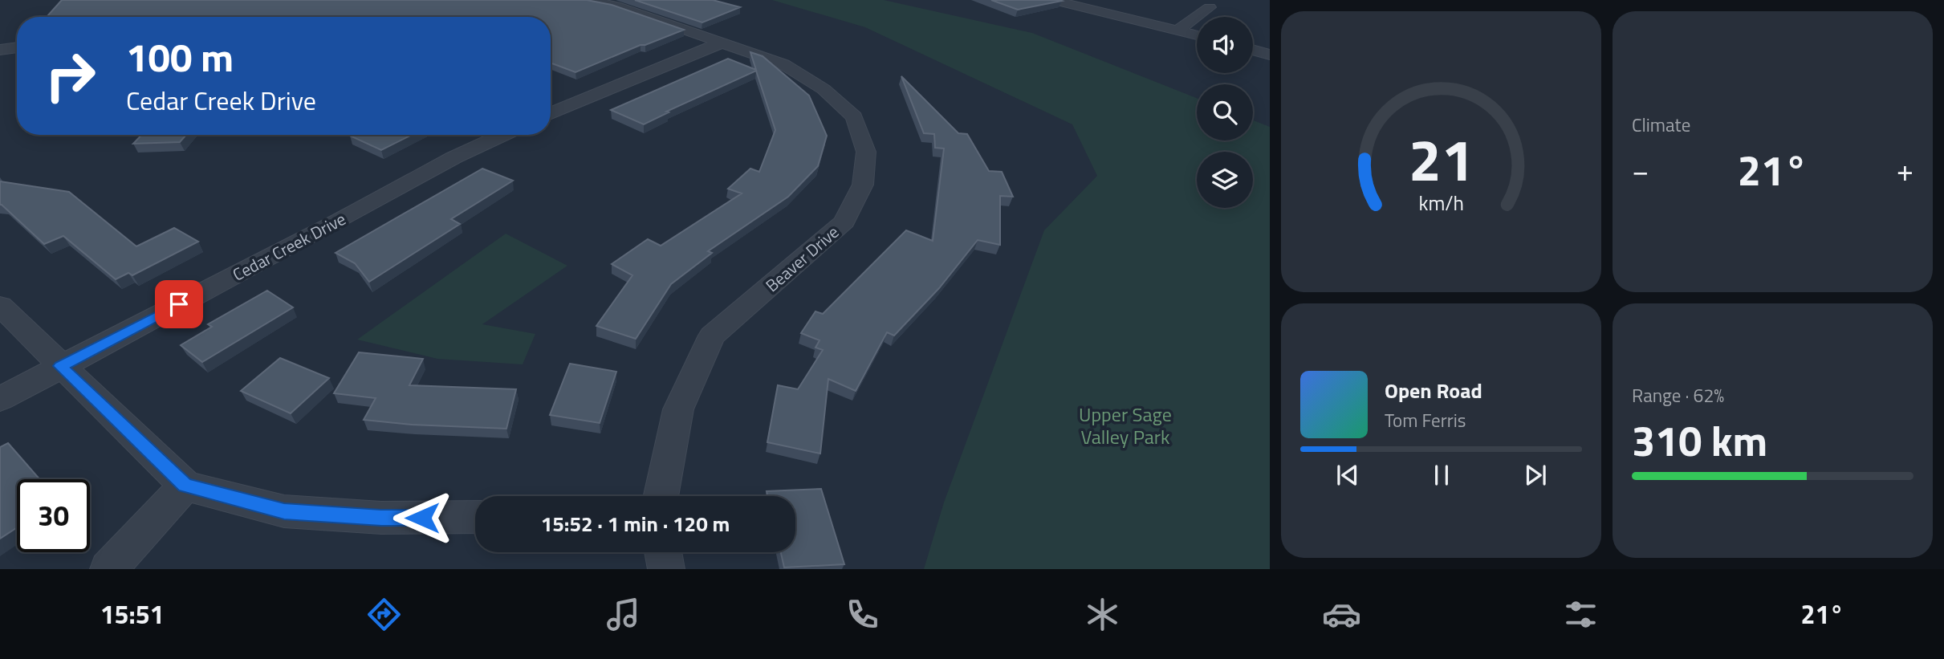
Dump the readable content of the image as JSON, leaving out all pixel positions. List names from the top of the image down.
{
  "streets": {
    "street": ["Cedar Creek Drive", "Beaver Drive"]
  },
  "parks": ["Upper Sage Valley Park"],
  "page": {
    "tile": [
      "Climate",
      ["Range · 62%", "310 km"]
    ],
    "turn": ["100 m", "Cedar Creek Drive"],
    "heat": ["−", "21°", "+"],
    "song": ["Open Road", "Tom Ferris"],
    "limit": "30",
    "trip": "15:52 · 1 min · 120 m",
    "tabs": ["15:51", "21°"],
    "gauge": ["21", "km/h"]
  }
}
